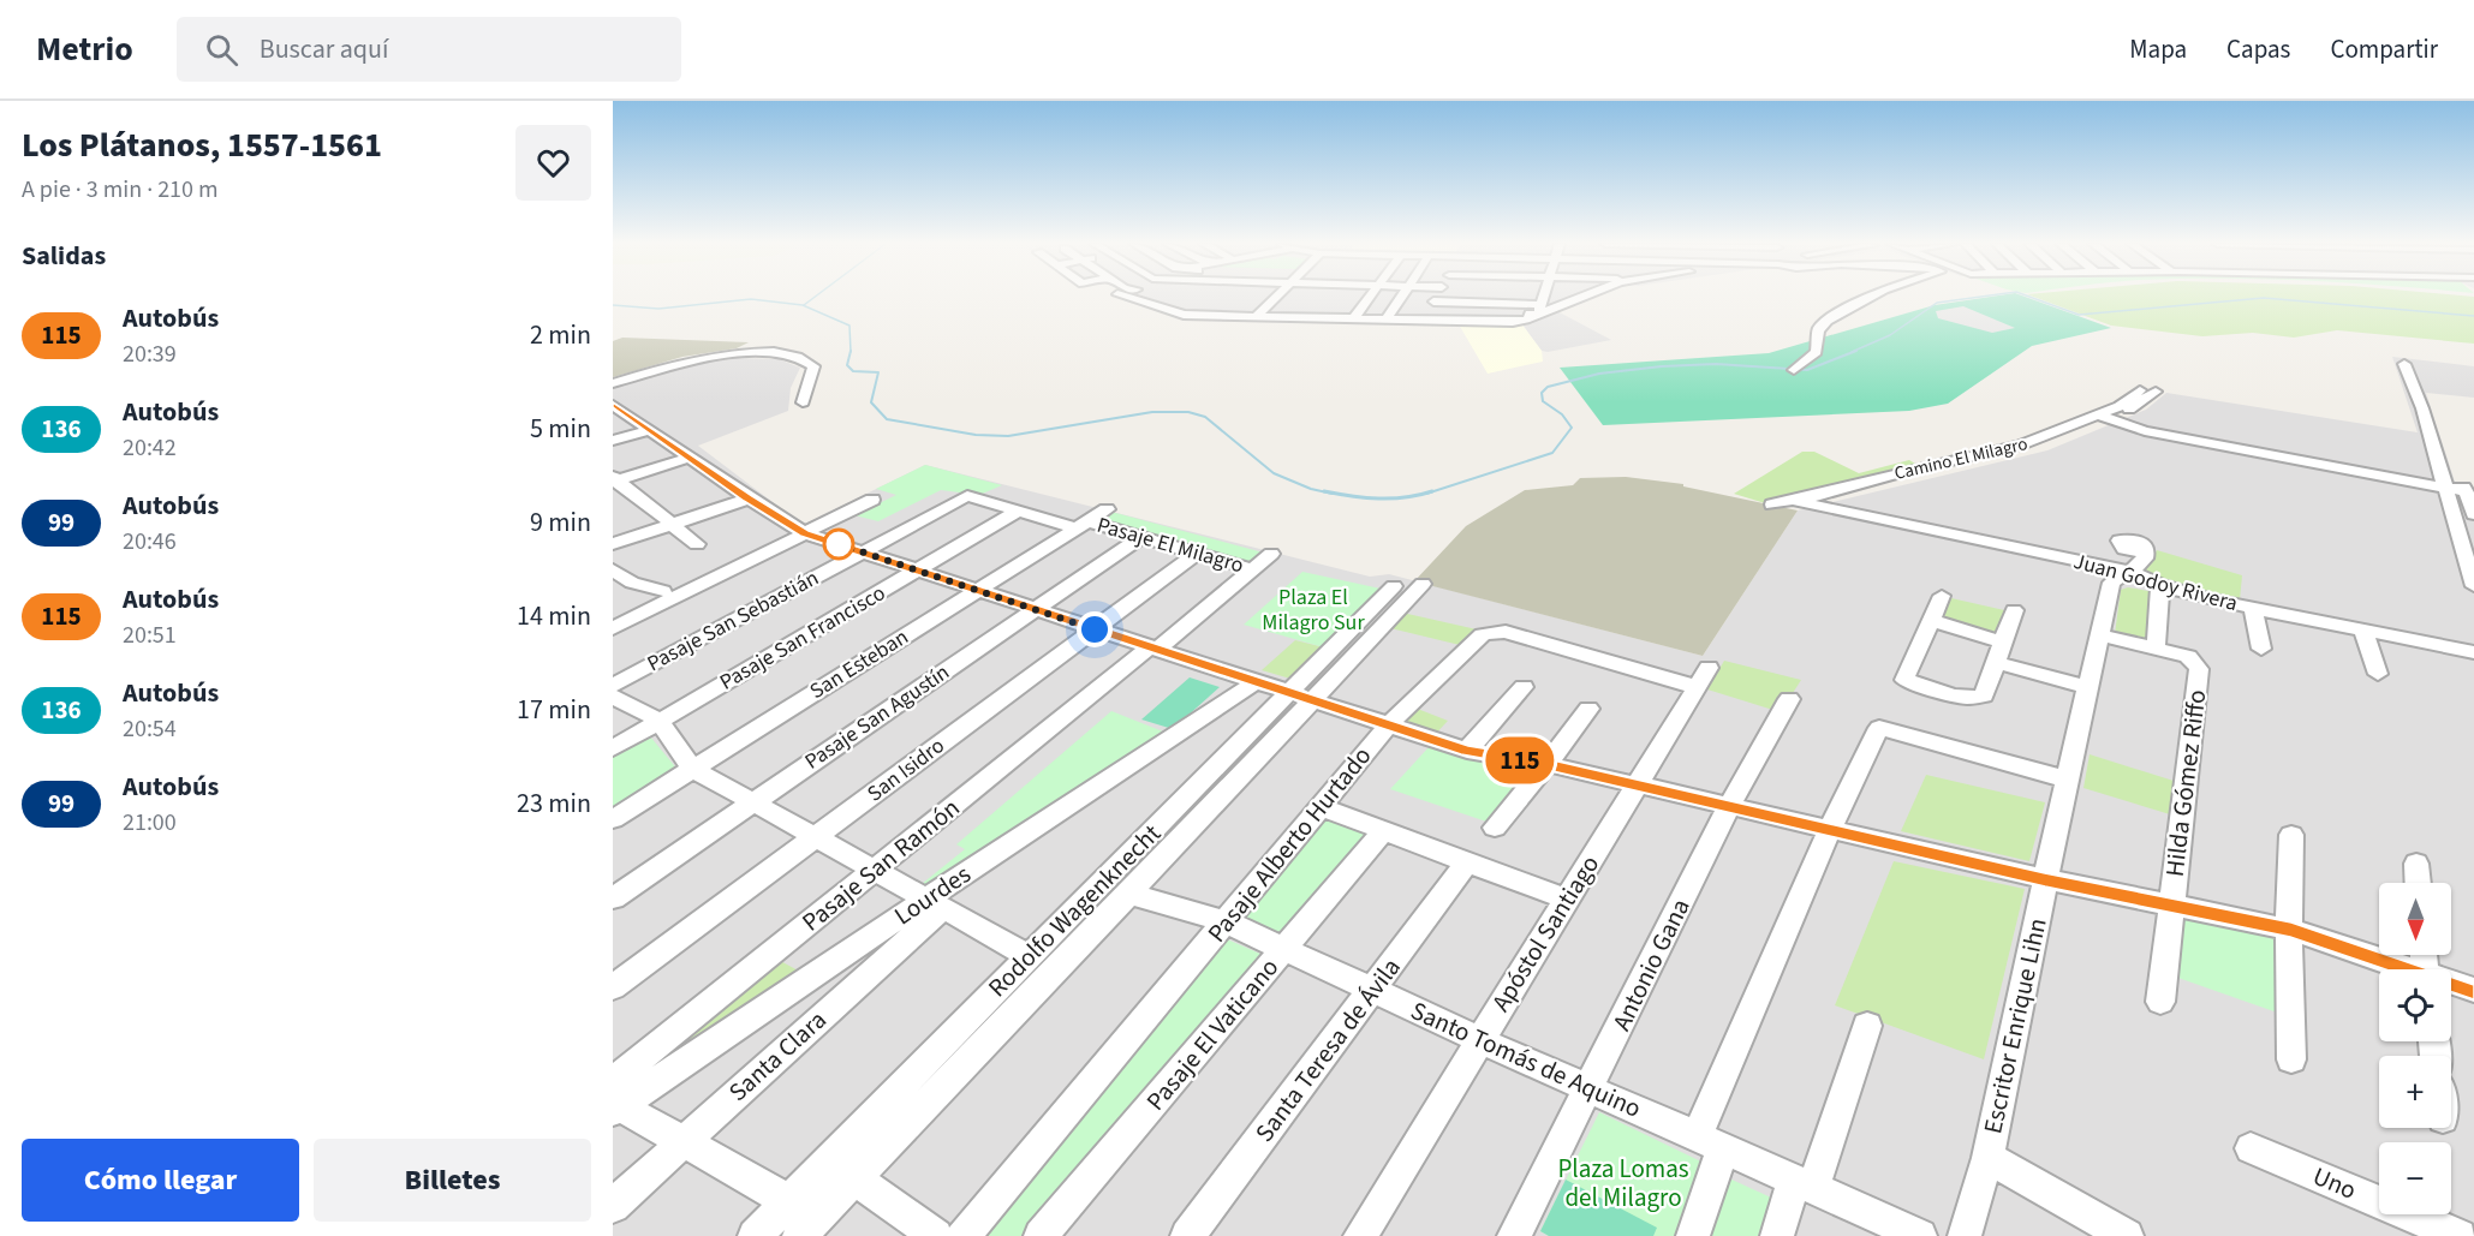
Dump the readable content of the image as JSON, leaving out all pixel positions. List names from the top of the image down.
{
  "streets": {
    "street": [
      "Camino El Milagro",
      "Pasaje El Milagro",
      "Juan Godoy Rivera",
      "Pasaje San Sebastián",
      "Pasaje San Francisco",
      "San Esteban",
      "Pasaje San Agustín",
      "San Isidro",
      "Hilda Gómez Riffo",
      "Pasaje Alberto Hurtado",
      "Pasaje San Ramón",
      "Lourdes",
      "Rodolfo Wagenknecht",
      "Apóstol Santiago",
      "Antonio Gana",
      "Escritor Enrique Lihn",
      "Pasaje El Vaticano",
      "Santa Teresa de Ávila",
      "Santa Clara",
      "Santo Tomás de Aquino",
      "Uno"
    ]
  },
  "crossings": [
    ["Camino El Milagro", "Juan Godoy Rivera"],
    ["Pasaje El Milagro", "Pasaje San Sebastián"],
    ["Pasaje El Milagro", "Pasaje San Francisco"],
    ["Pasaje El Milagro", "San Esteban"],
    ["Pasaje El Milagro", "Pasaje San Agustín"],
    ["Pasaje El Milagro", "San Isidro"],
    ["Pasaje El Milagro", "Pasaje San Ramón"],
    ["Juan Godoy Rivera", "Escritor Enrique Lihn"],
    ["Pasaje Alberto Hurtado", "Apóstol Santiago"],
    ["Pasaje Alberto Hurtado", "Santo Tomás de Aquino"],
    ["Pasaje San Ramón", "Lourdes"],
    ["Lourdes", "Santa Clara"],
    ["Rodolfo Wagenknecht", "Santo Tomás de Aquino"],
    ["Apóstol Santiago", "Santo Tomás de Aquino"],
    ["Antonio Gana", "Santo Tomás de Aquino"],
    ["Pasaje El Vaticano", "Santo Tomás de Aquino"],
    ["Santa Teresa de Ávila", "Santo Tomás de Aquino"]
  ],
  "parks": ["Plaza El Milagro Sur", "Plaza Lomas del Milagro"],
  "lines": ["bus line 115"],
  "north": "bottom",
  "page": {
    "header": "Metrio",
    "search": "Buscar aquí",
    "nav": ["Mapa", "Capas", "Compartir"],
    "heading": [
      ["Los Plátanos, 1557-1561", "A pie · 3 min · 210 m"],
      "Salidas"
    ],
    "on_map": "115",
    "list": [
      {
        "mark": "115",
        "name": "Autobús",
        "note": "20:39",
        "value": "2 min"
      },
      {
        "mark": "136",
        "name": "Autobús",
        "note": "20:42",
        "value": "5 min"
      },
      {
        "mark": "99",
        "name": "Autobús",
        "note": "20:46",
        "value": "9 min"
      },
      {
        "mark": "115",
        "name": "Autobús",
        "note": "20:51",
        "value": "14 min"
      },
      {
        "mark": "136",
        "name": "Autobús",
        "note": "20:54",
        "value": "17 min"
      },
      {
        "mark": "99",
        "name": "Autobús",
        "note": "21:00",
        "value": "23 min"
      }
    ],
    "map_buttons": ["+", "−"],
    "buttons": ["Cómo llegar", "Billetes"]
  }
}
